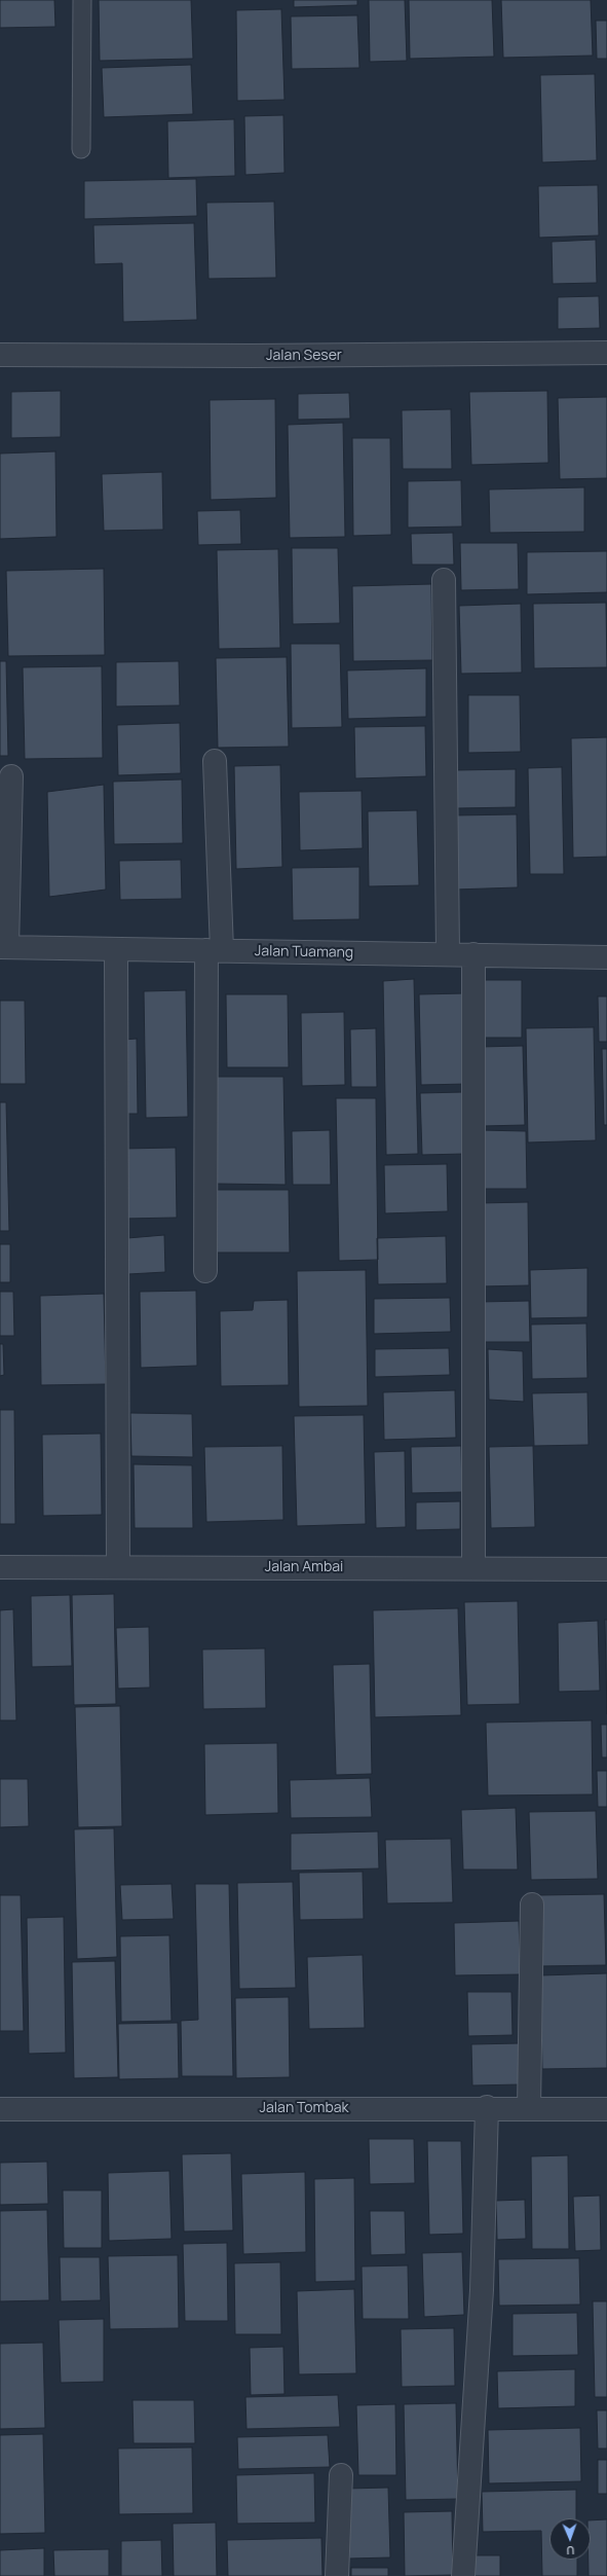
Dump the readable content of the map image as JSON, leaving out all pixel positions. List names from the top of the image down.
{
  "streets": {
    "street": [
      "Jalan Seser",
      "Jalan Tuamang",
      "Jalan Ambai",
      "Jalan Tombak"
    ]
  },
  "north": "bottom"
}
